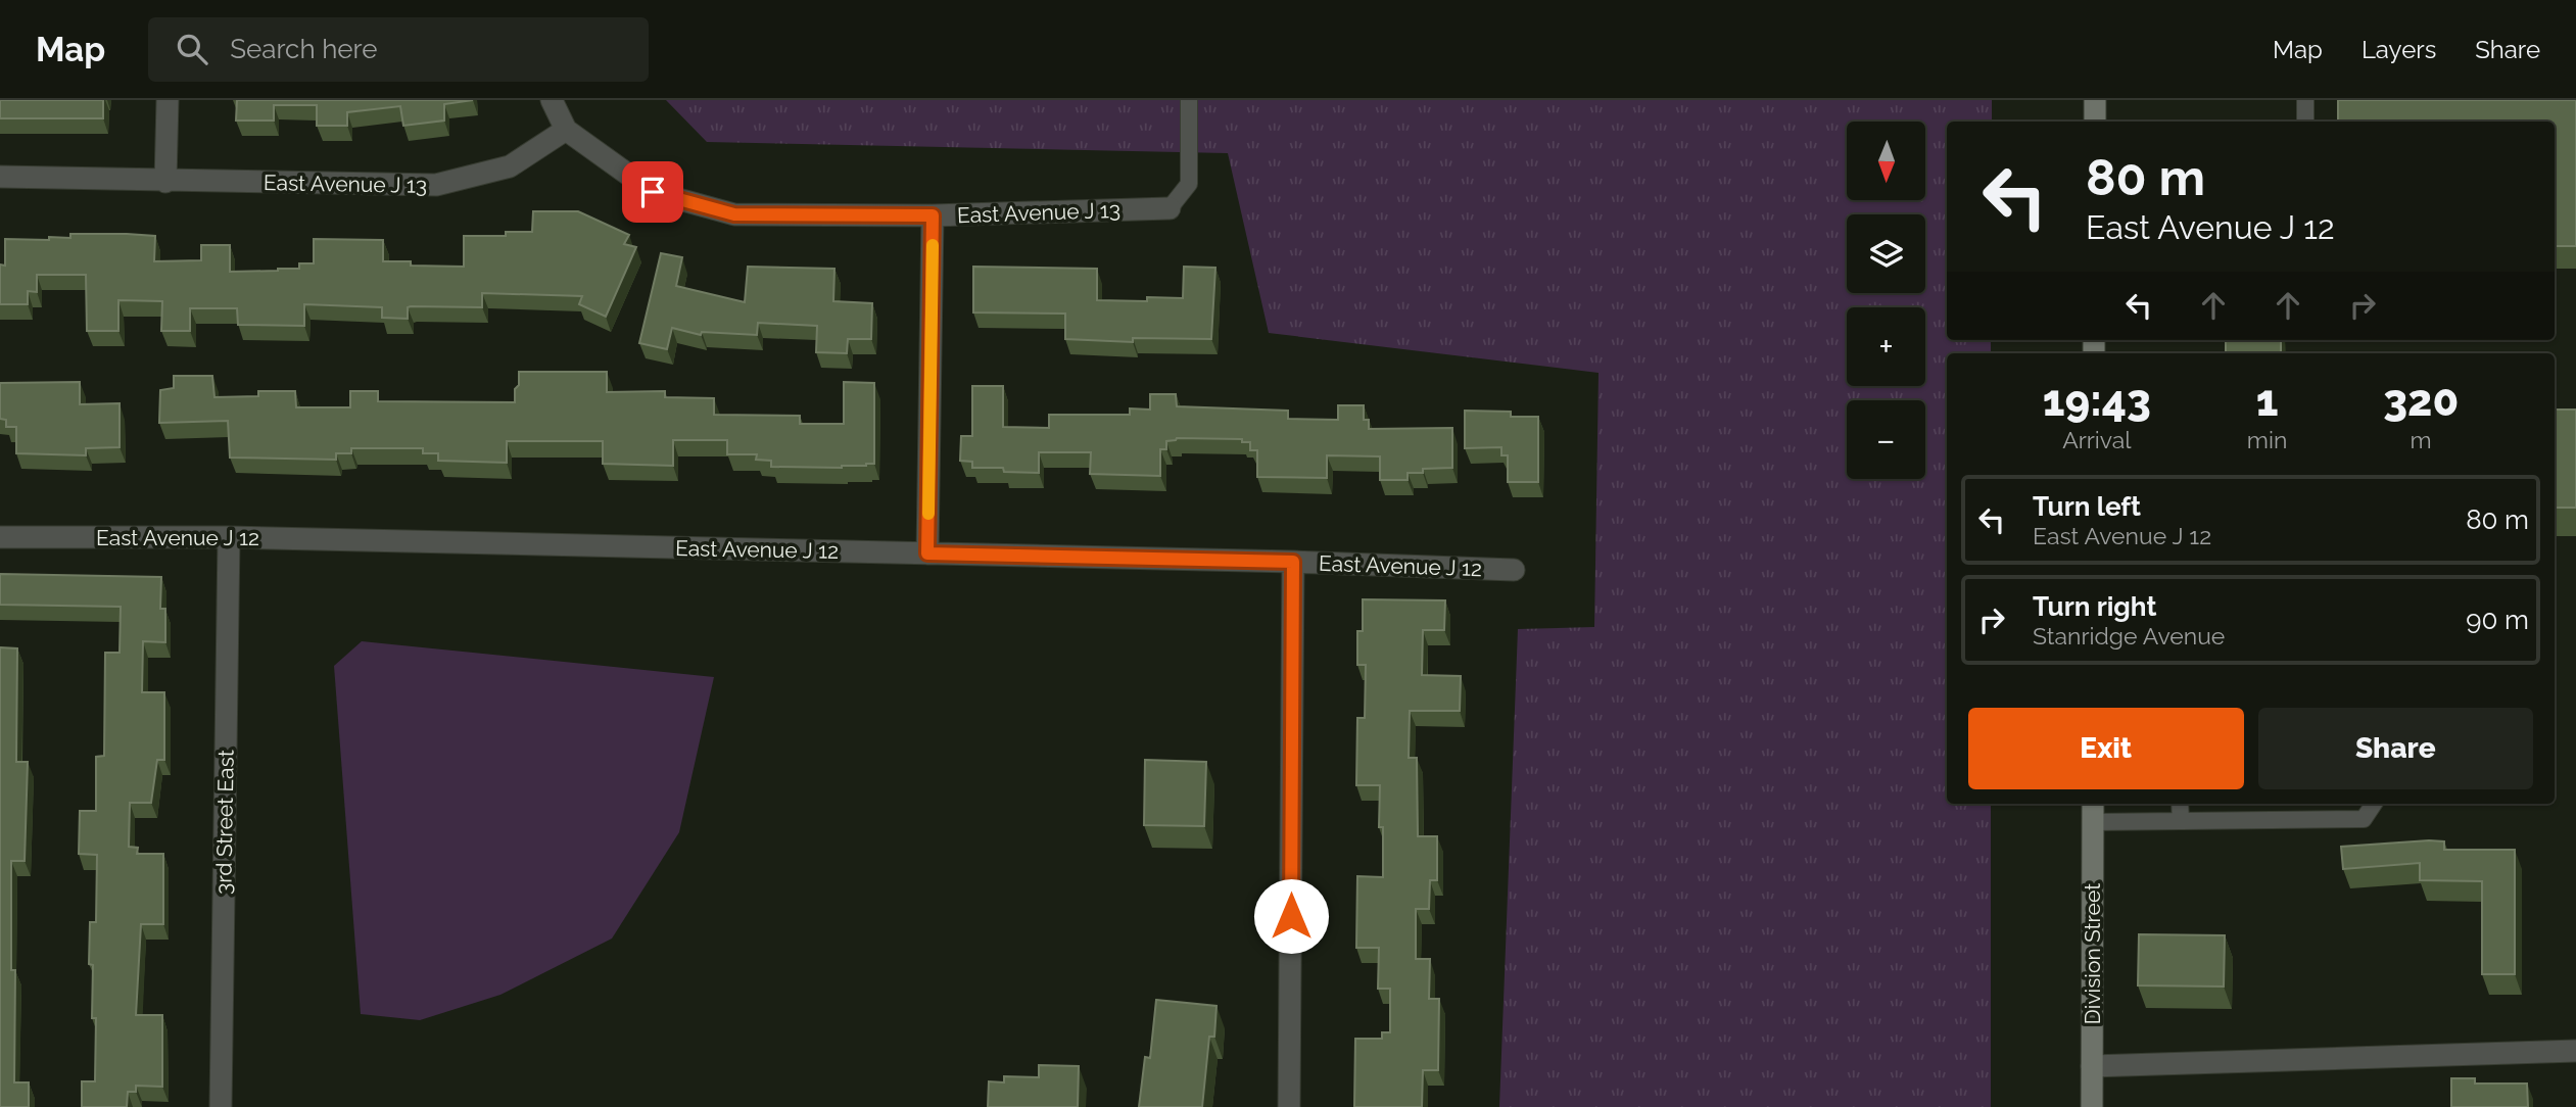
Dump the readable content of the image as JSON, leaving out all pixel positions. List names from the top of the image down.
{
  "streets": {
    "main road": ["Division Street"],
    "street": ["East Avenue J 13", "East Avenue J 12", "3rd Street East"]
  },
  "crossings": [
    ["East Avenue J 12", "3rd Street East"]
  ],
  "north": "bottom",
  "page": {
    "header": "Map",
    "search": "Search here",
    "nav": ["Map", "Layers", "Share"],
    "map_buttons": ["+", "−"],
    "turn": ["80 m", "East Avenue J 12"],
    "eta": [
      "19:43",
      "Arrival",
      "1",
      "min",
      "320",
      "m"
    ],
    "list": [
      {
        "name": "Turn left",
        "note": "East Avenue J 12",
        "value": "80 m"
      },
      {
        "name": "Turn right",
        "note": "Stanridge Avenue",
        "value": "90 m"
      }
    ],
    "buttons": ["Exit", "Share"]
  }
}
